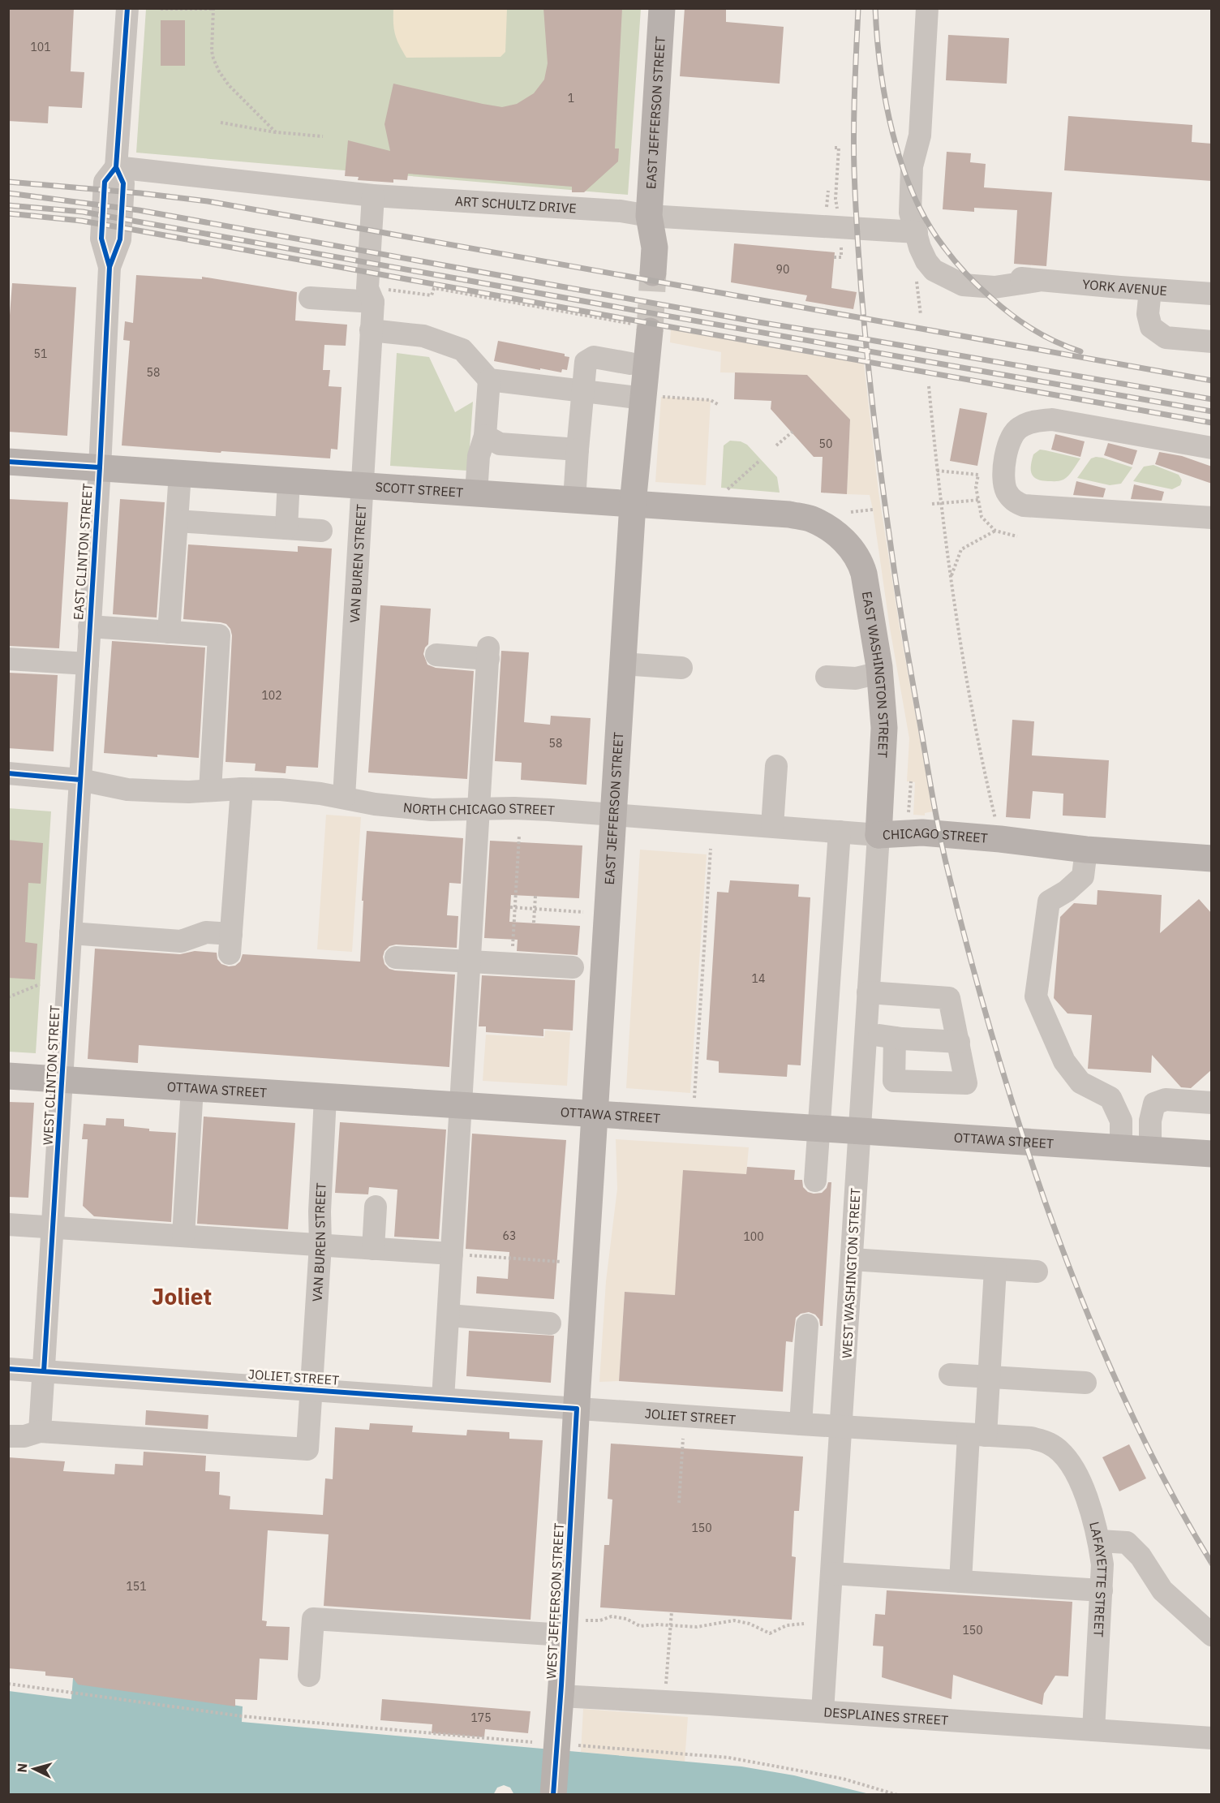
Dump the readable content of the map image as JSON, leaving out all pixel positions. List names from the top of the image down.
{
  "streets": {
    "main road": [
      "EAST JEFFERSON STREET",
      "SCOTT STREET",
      "EAST WASHINGTON STREET",
      "CHICAGO STREET",
      "OTTAWA STREET",
      "WEST JEFFERSON STREET"
    ],
    "street": [
      "ART SCHULTZ DRIVE",
      "YORK AVENUE",
      "EAST CLINTON STREET",
      "VAN BUREN STREET",
      "NORTH CHICAGO STREET",
      "WEST CLINTON STREET",
      "WEST WASHINGTON STREET",
      "JOLIET STREET",
      "LAFAYETTE STREET",
      "DESPLAINES STREET"
    ]
  },
  "crossings": [
    ["EAST JEFFERSON STREET", "ART SCHULTZ DRIVE"],
    ["EAST JEFFERSON STREET", "SCOTT STREET"],
    ["EAST JEFFERSON STREET", "NORTH CHICAGO STREET"],
    ["EAST JEFFERSON STREET", "OTTAWA STREET"],
    ["EAST JEFFERSON STREET", "WEST JEFFERSON STREET"],
    ["ART SCHULTZ DRIVE", "YORK AVENUE"],
    ["ART SCHULTZ DRIVE", "EAST CLINTON STREET"],
    ["ART SCHULTZ DRIVE", "VAN BUREN STREET"],
    ["SCOTT STREET", "EAST CLINTON STREET"],
    ["SCOTT STREET", "VAN BUREN STREET"],
    ["SCOTT STREET", "EAST WASHINGTON STREET"],
    ["EAST CLINTON STREET", "NORTH CHICAGO STREET"],
    ["EAST CLINTON STREET", "WEST CLINTON STREET"],
    ["VAN BUREN STREET", "NORTH CHICAGO STREET"],
    ["VAN BUREN STREET", "WEST CLINTON STREET"],
    ["VAN BUREN STREET", "OTTAWA STREET"],
    ["VAN BUREN STREET", "JOLIET STREET"],
    ["EAST WASHINGTON STREET", "NORTH CHICAGO STREET"],
    ["EAST WASHINGTON STREET", "CHICAGO STREET"],
    ["EAST WASHINGTON STREET", "WEST WASHINGTON STREET"],
    ["NORTH CHICAGO STREET", "CHICAGO STREET"],
    ["NORTH CHICAGO STREET", "WEST CLINTON STREET"],
    ["NORTH CHICAGO STREET", "WEST WASHINGTON STREET"],
    ["CHICAGO STREET", "WEST WASHINGTON STREET"],
    ["WEST CLINTON STREET", "OTTAWA STREET"],
    ["WEST CLINTON STREET", "JOLIET STREET"],
    ["OTTAWA STREET", "WEST WASHINGTON STREET"],
    ["OTTAWA STREET", "WEST JEFFERSON STREET"],
    ["WEST WASHINGTON STREET", "JOLIET STREET"],
    ["WEST WASHINGTON STREET", "DESPLAINES STREET"],
    ["JOLIET STREET", "LAFAYETTE STREET"],
    ["JOLIET STREET", "WEST JEFFERSON STREET"],
    ["LAFAYETTE STREET", "DESPLAINES STREET"],
    ["WEST JEFFERSON STREET", "DESPLAINES STREET"]
  ],
  "districts": ["Joliet"],
  "house_numbers": [
    "101",
    "1",
    "90",
    "51",
    "58",
    "50",
    "102",
    "58",
    "14",
    "63",
    "100",
    "150",
    "151",
    "150",
    "175"
  ],
  "north": "left"
}
